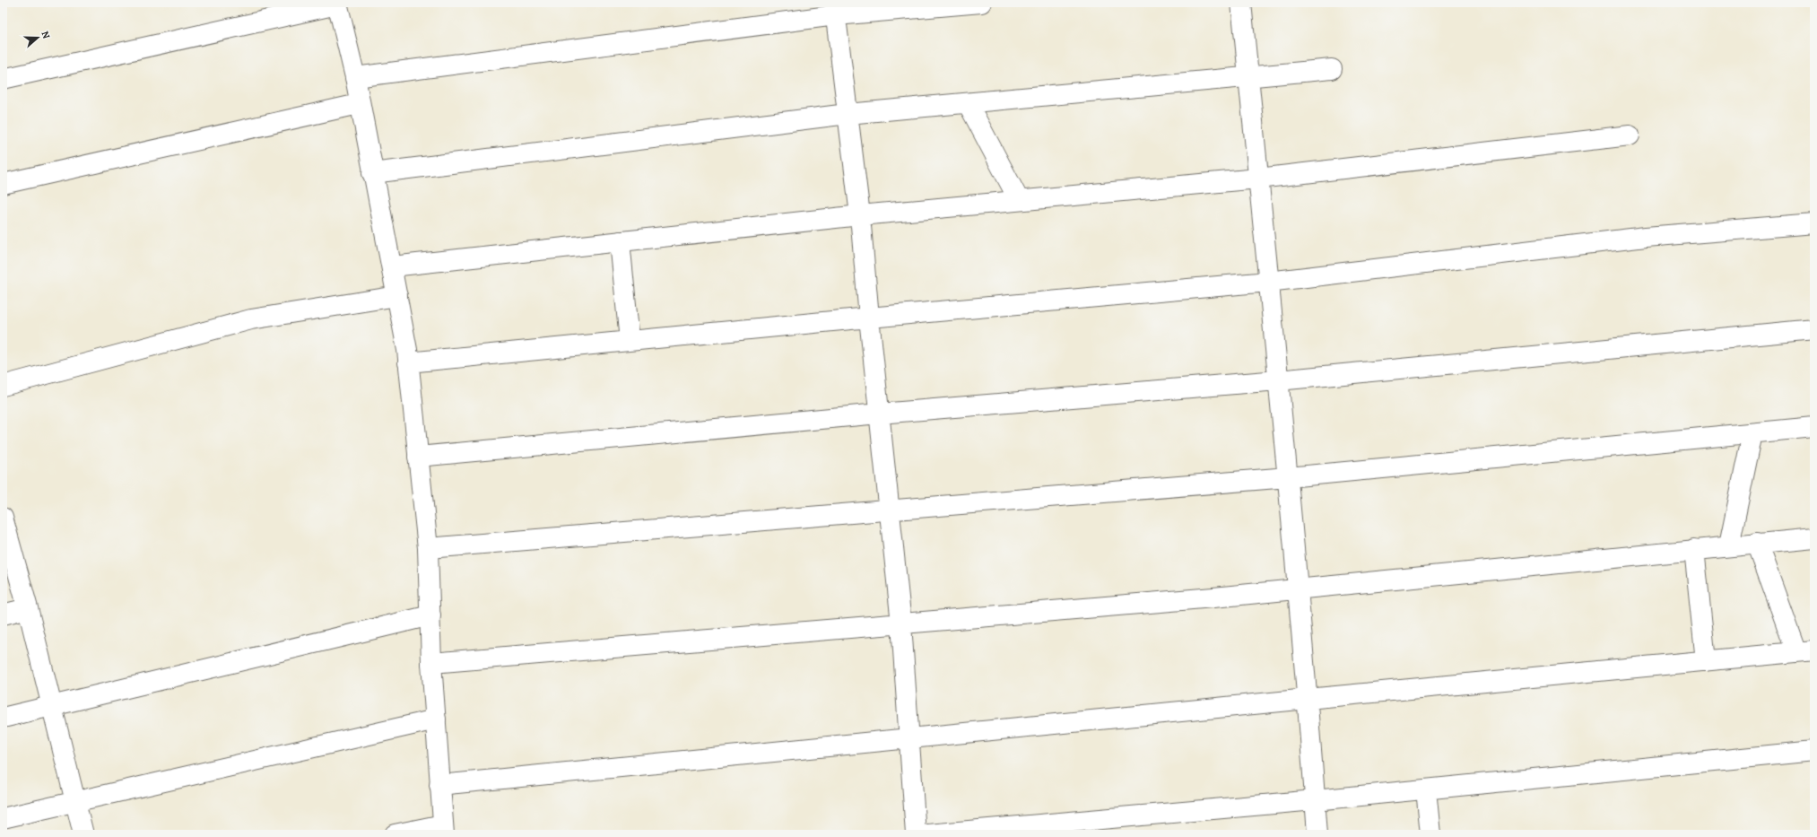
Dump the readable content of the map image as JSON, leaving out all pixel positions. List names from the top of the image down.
{
  "north": "right"
}
